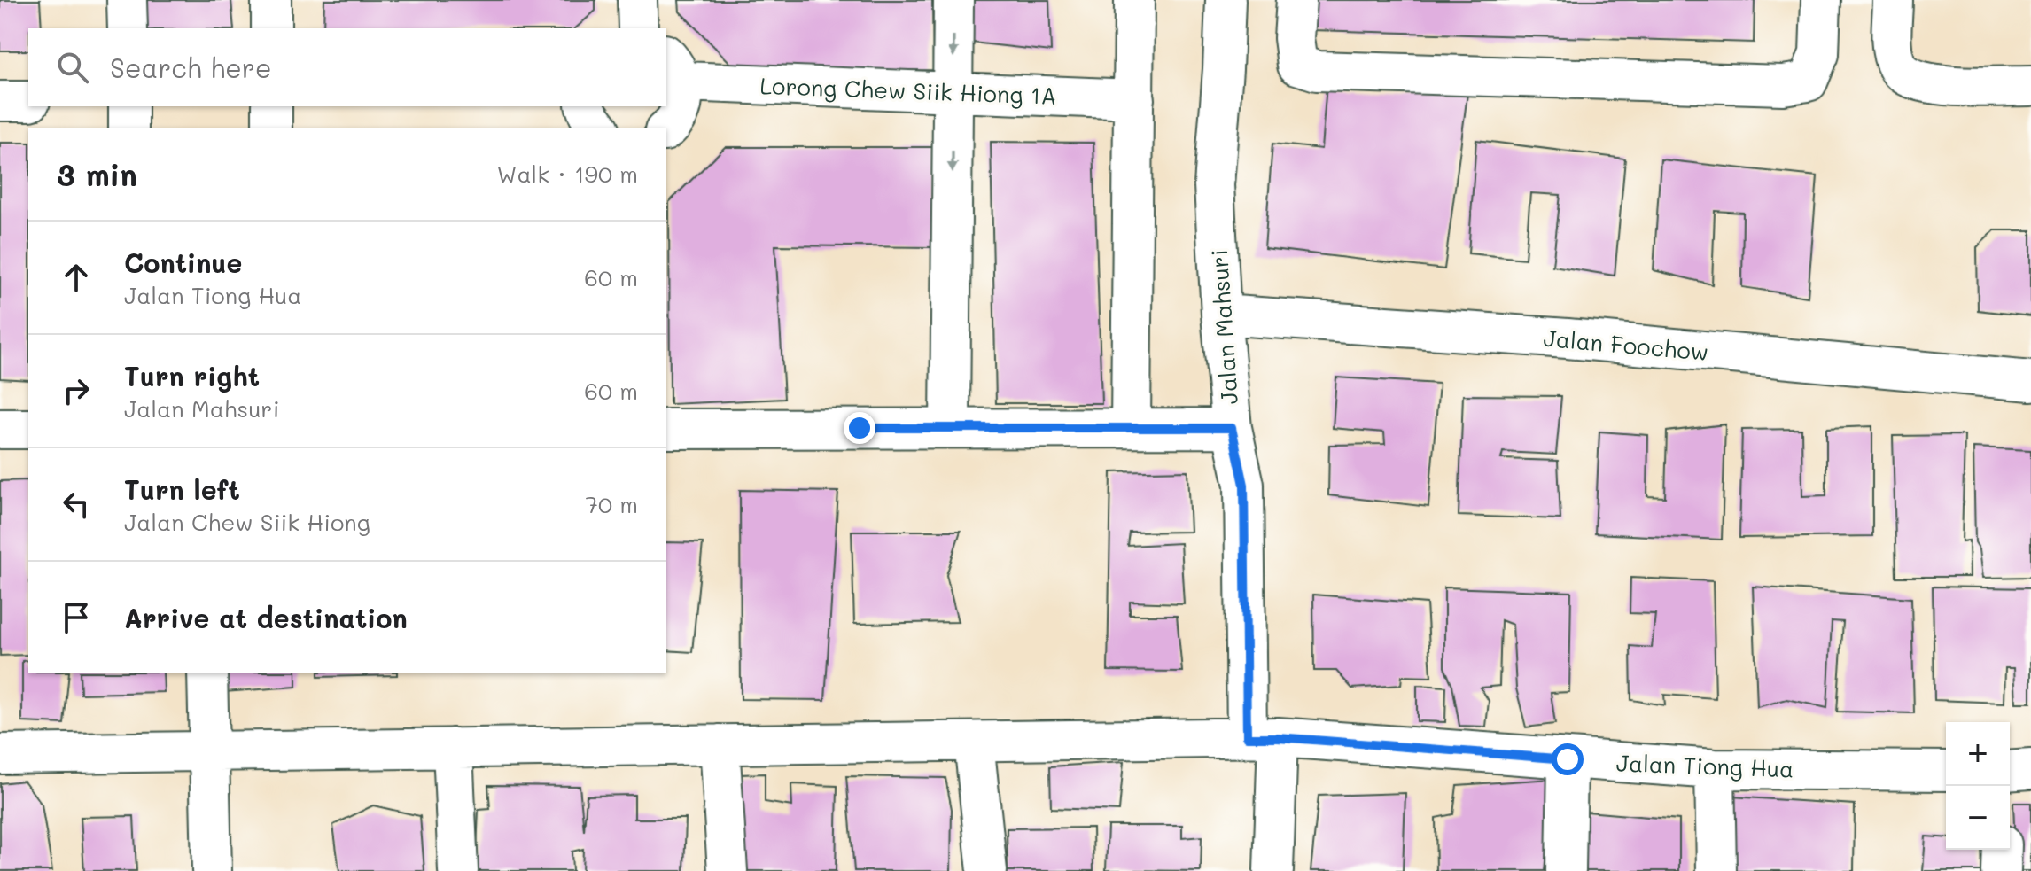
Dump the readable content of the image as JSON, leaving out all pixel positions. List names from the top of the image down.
{
  "streets": {
    "street": [
      "Lorong Chew Siik Hiong 1A",
      "Jalan Mahsuri",
      "Jalan Foochow",
      "Jalan Tiong Hua"
    ]
  },
  "crossings": [
    ["Jalan Mahsuri", "Jalan Foochow"],
    ["Jalan Mahsuri", "Jalan Tiong Hua"]
  ],
  "page": {
    "search": "Search here",
    "heading": ["3 min", "Walk · 190 m"],
    "list": [
      ["Continue", "Jalan Tiong Hua", "60 m"],
      ["Turn right", "Jalan Mahsuri", "60 m"],
      ["Turn left", "Jalan Chew Siik Hiong", "70 m"],
      "Arrive at destination"
    ],
    "map_buttons": ["+", "−"]
  }
}
